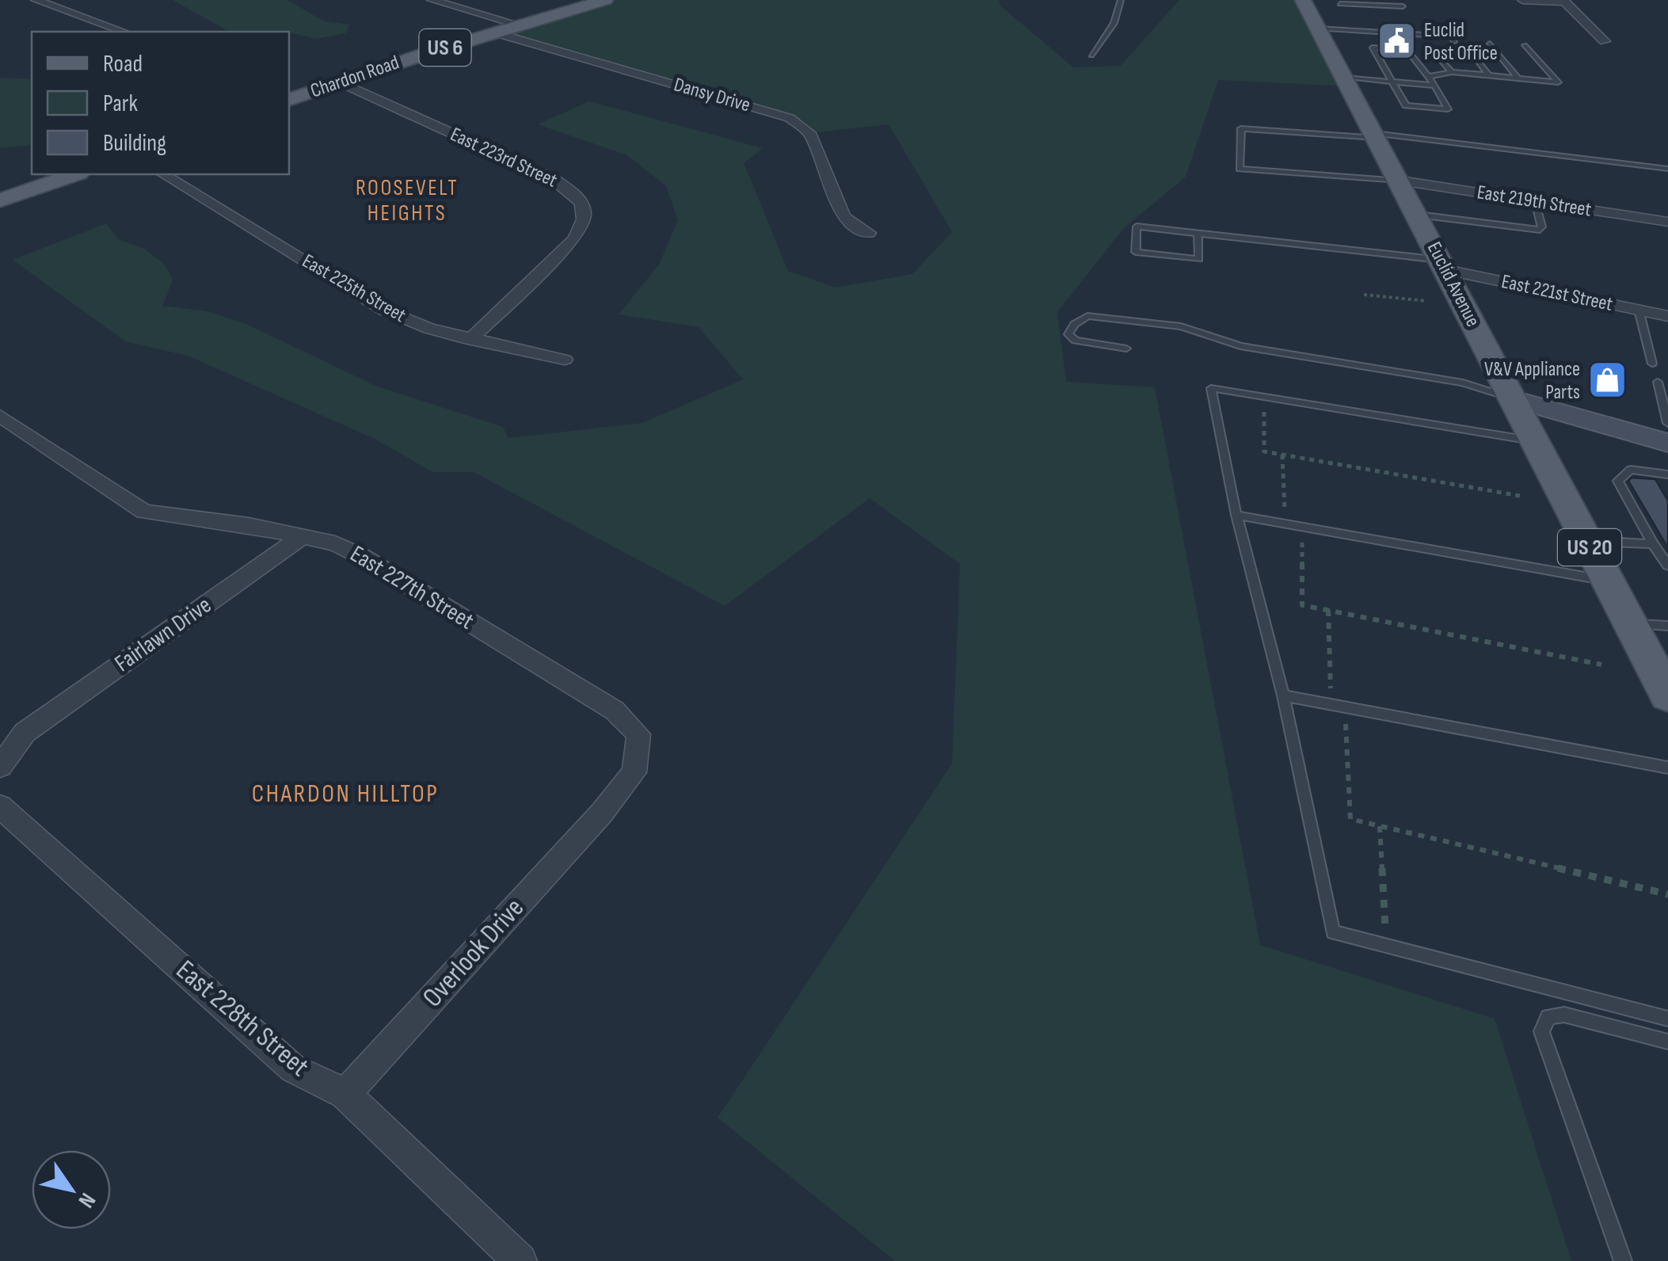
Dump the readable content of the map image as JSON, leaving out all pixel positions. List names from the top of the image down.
{
  "streets": {
    "main road": [
      "US 6",
      "Chardon Road",
      "Euclid Avenue",
      "US 20"
    ],
    "street": [
      "Dansy Drive",
      "East 223rd Street",
      "East 219th Street",
      "East 225th Street",
      "East 221st Street",
      "East 227th Street",
      "Fairlawn Drive",
      "Overlook Drive",
      "East 228th Street"
    ]
  },
  "crossings": [
    ["Chardon Road", "Dansy Drive"],
    ["Chardon Road", "East 223rd Street"],
    ["East 223rd Street", "East 225th Street"],
    ["East 219th Street", "Euclid Avenue"],
    ["Euclid Avenue", "East 221st Street"],
    ["East 227th Street", "Fairlawn Drive"],
    ["East 227th Street", "Overlook Drive"],
    ["Overlook Drive", "East 228th Street"]
  ],
  "districts": ["ROOSEVELT HEIGHTS", "CHARDON HILLTOP"],
  "places": {
    "public building": ["Euclid Post Office"],
    "shop": ["V&V Appliance Parts"]
  },
  "legend": ["Road", "Park", "Building"],
  "north": "bottom right"
}
